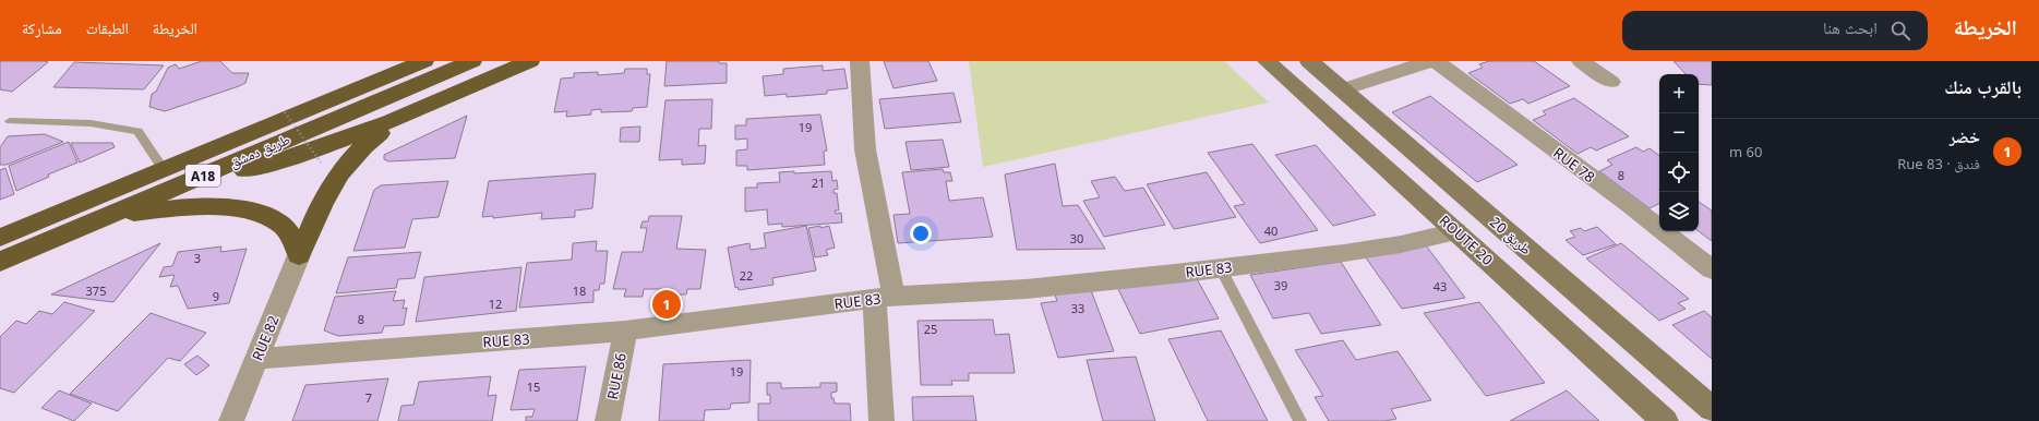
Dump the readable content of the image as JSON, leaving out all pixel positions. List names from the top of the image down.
{
  "streets": {
    "highway": ["طريق دمشق", "A18"],
    "main road": ["طريق 20", "ROUTE 20"],
    "street": [
      "RUE 78",
      "RUE 83",
      "RUE 82",
      "RUE 86"
    ]
  },
  "crossings": [
    ["ROUTE 20", "RUE 83"],
    ["RUE 83", "RUE 82"],
    ["RUE 83", "RUE 86"]
  ],
  "house_numbers": [
    "19",
    "8",
    "21",
    "40",
    "30",
    "3",
    "22",
    "39",
    "43",
    "375",
    "18",
    "9",
    "12",
    "33",
    "8",
    "25",
    "19",
    "15",
    "7"
  ],
  "page": {
    "header": "الخريطة",
    "search": "ابحث هنا",
    "nav": ["الخريطة", "الطبقات", "مشاركة"],
    "heading": "بالقرب منك",
    "map_buttons": ["+", "−"],
    "list": [
      {
        "mark": "1",
        "name": "خضر",
        "note": "فندق · Rue 83",
        "value": "60 m"
      }
    ],
    "pins": "1"
  }
}
